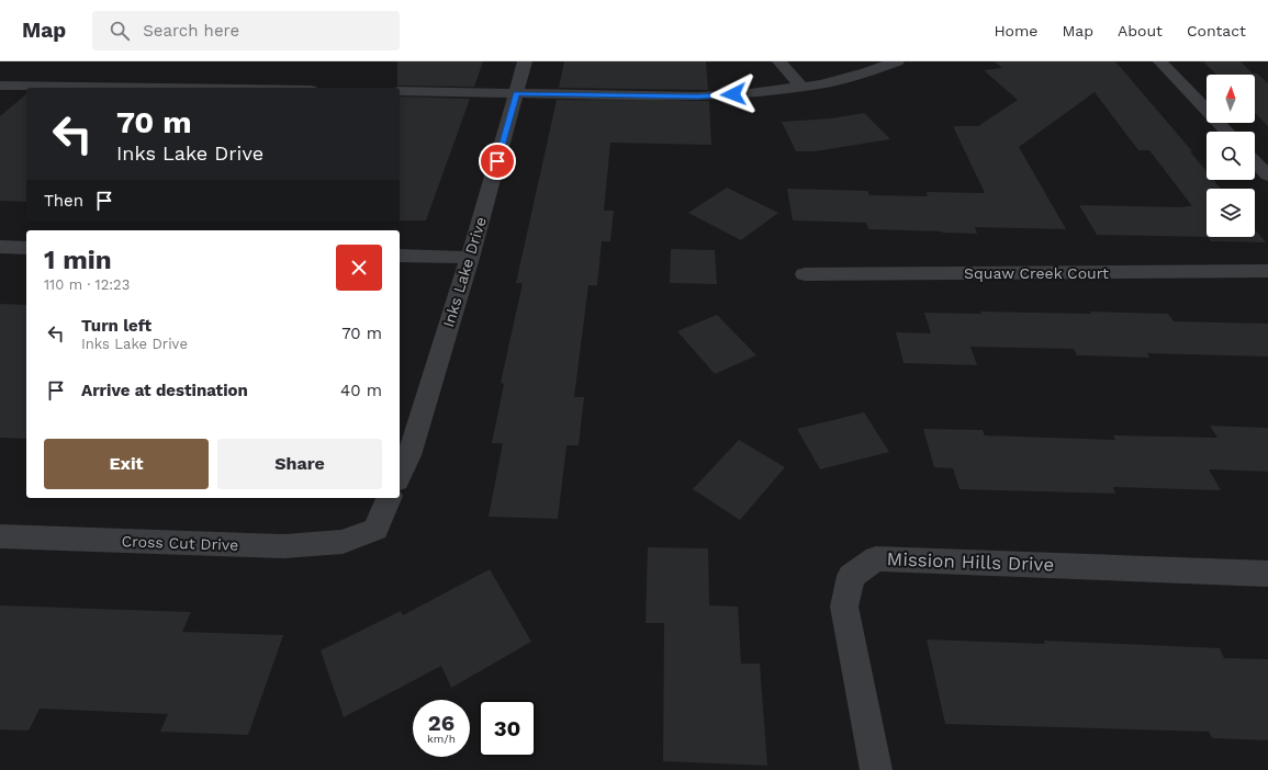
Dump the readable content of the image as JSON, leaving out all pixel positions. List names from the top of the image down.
{
  "streets": {
    "street": [
      "Inks Lake Drive",
      "Squaw Creek Court",
      "Cross Cut Drive",
      "Mission Hills Drive"
    ]
  },
  "north": "top",
  "page": {
    "header": "Map",
    "search": "Search here",
    "nav": [
      "Home",
      "Map",
      "About",
      "Contact"
    ],
    "turn": ["70 m", "Inks Lake Drive"],
    "then": "Then",
    "heading": ["1 min", "110 m · 12:23"],
    "list": [
      {
        "name": "Turn left",
        "note": "Inks Lake Drive",
        "value": "70 m"
      },
      {
        "name": "Arrive at destination",
        "value": "40 m"
      }
    ],
    "buttons": ["Exit", "Share"],
    "speed": "26 km/h",
    "limit": "30"
  }
}
